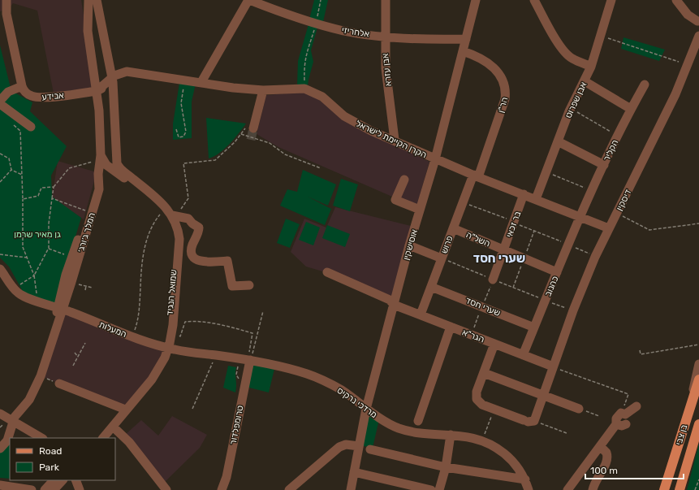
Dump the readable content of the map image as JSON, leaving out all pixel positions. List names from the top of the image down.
{
  "streets": {
    "main road": ["בן צבי"],
    "street": [
      "אלחריזי",
      "אבן עזרא",
      "אבידע",
      "אבן שפרוט",
      "הר\"ן",
      "הקרן הקיימת לישראל",
      "הקליר",
      "דיסקין",
      "בר זכאי",
      "המלך ג׳ורג׳",
      "השל\"ה",
      "אוסישקין",
      "פרוש",
      "כהנוב",
      "שמואל הנגיד",
      "שערי חסד",
      "המעלות",
      "הגר\"א",
      "מרדכי נרקיס",
      "טרומפלדור"
    ]
  },
  "crossings": [
    ["אלחריזי", "אבן עזרא"],
    ["אלחריזי", "אוסישקין"],
    ["אבן עזרא", "הקרן הקיימת לישראל"],
    ["אבידע", "הקרן הקיימת לישראל"],
    ["אבידע", "המלך ג׳ורג׳"],
    ["אבידע", "שמואל הנגיד"],
    ["אבן שפרוט", "הקרן הקיימת לישראל"],
    ["הר\"ן", "הקרן הקיימת לישראל"],
    ["הר\"ן", "אוסישקין"],
    ["הר\"ן", "פרוש"],
    ["הקרן הקיימת לישראל", "הקליר"],
    ["הקרן הקיימת לישראל", "דיסקין"],
    ["הקרן הקיימת לישראל", "בר זכאי"],
    ["הקרן הקיימת לישראל", "אוסישקין"],
    ["הקרן הקיימת לישראל", "פרוש"],
    ["הקרן הקיימת לישראל", "כהנוב"],
    ["הקרן הקיימת לישראל", "שמואל הנגיד"],
    ["הקליר", "כהנוב"],
    ["דיסקין", "הגר\"א"],
    ["בר זכאי", "השל\"ה"],
    ["המלך ג׳ורג׳", "שמואל הנגיד"],
    ["המלך ג׳ורג׳", "המעלות"],
    ["השל\"ה", "פרוש"],
    ["השל\"ה", "כהנוב"],
    ["אוסישקין", "הגר\"א"],
    ["אוסישקין", "מרדכי נרקיס"],
    ["פרוש", "שערי חסד"],
    ["פרוש", "הגר\"א"],
    ["כהנוב", "שערי חסד"],
    ["כהנוב", "הגר\"א"],
    ["שמואל הנגיד", "המעלות"],
    ["שמואל הנגיד", "מרדכי נרקיס"],
    ["המעלות", "מרדכי נרקיס"],
    ["מרדכי נרקיס", "טרומפלדור"]
  ],
  "districts": ["שערי חסד"],
  "parks": ["גן מאיר שרמן"],
  "legend": ["Road", "Park"],
  "scale_bar": "100 m"
}
